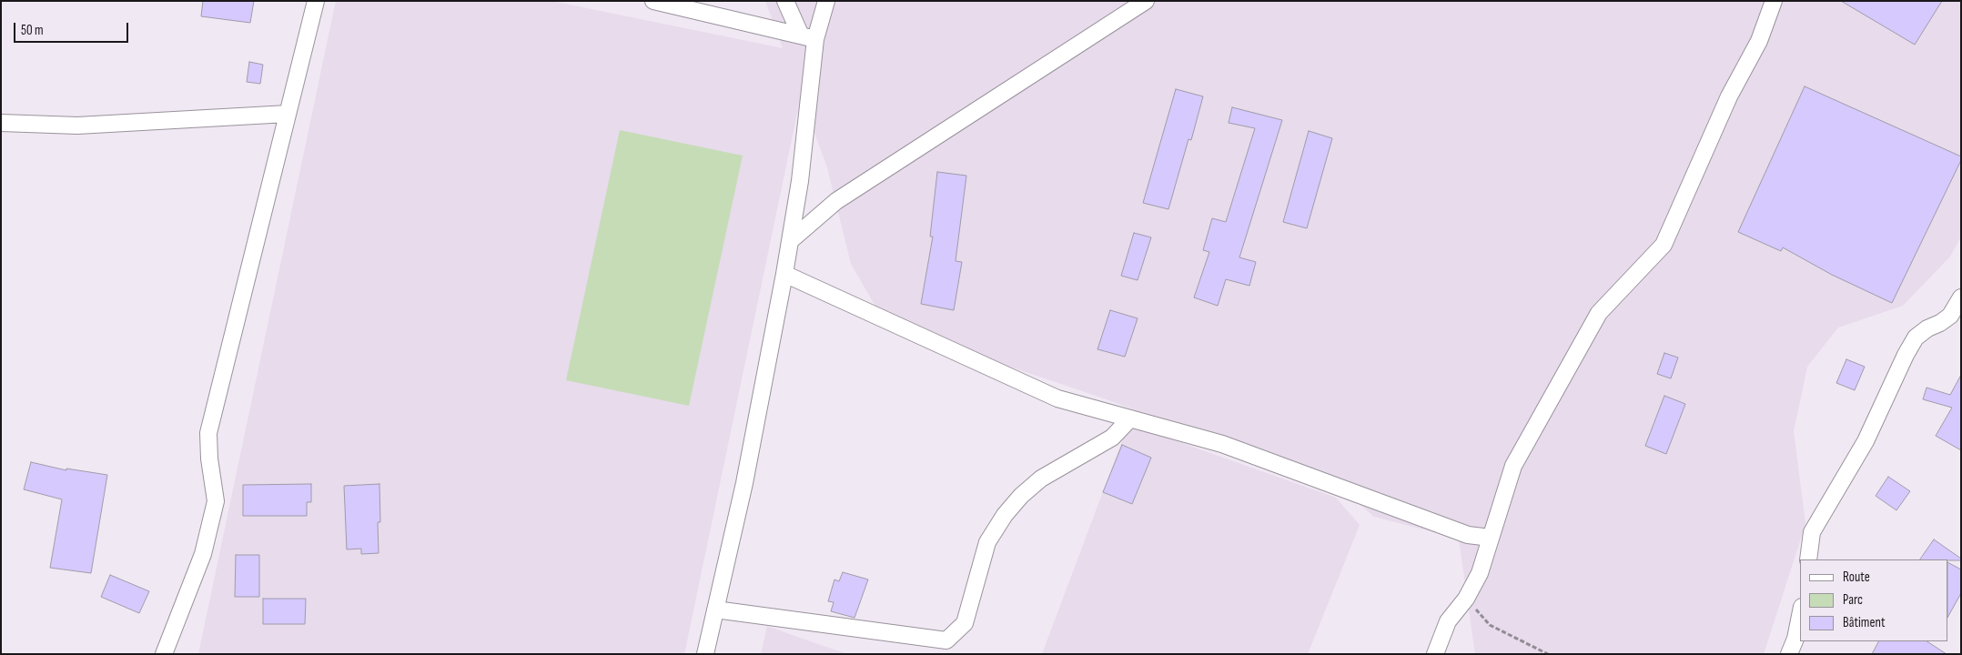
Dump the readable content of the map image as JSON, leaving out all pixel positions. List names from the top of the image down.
{
  "legend": ["Route", "Parc", "Bâtiment"],
  "scale_bar": "50 m"
}
